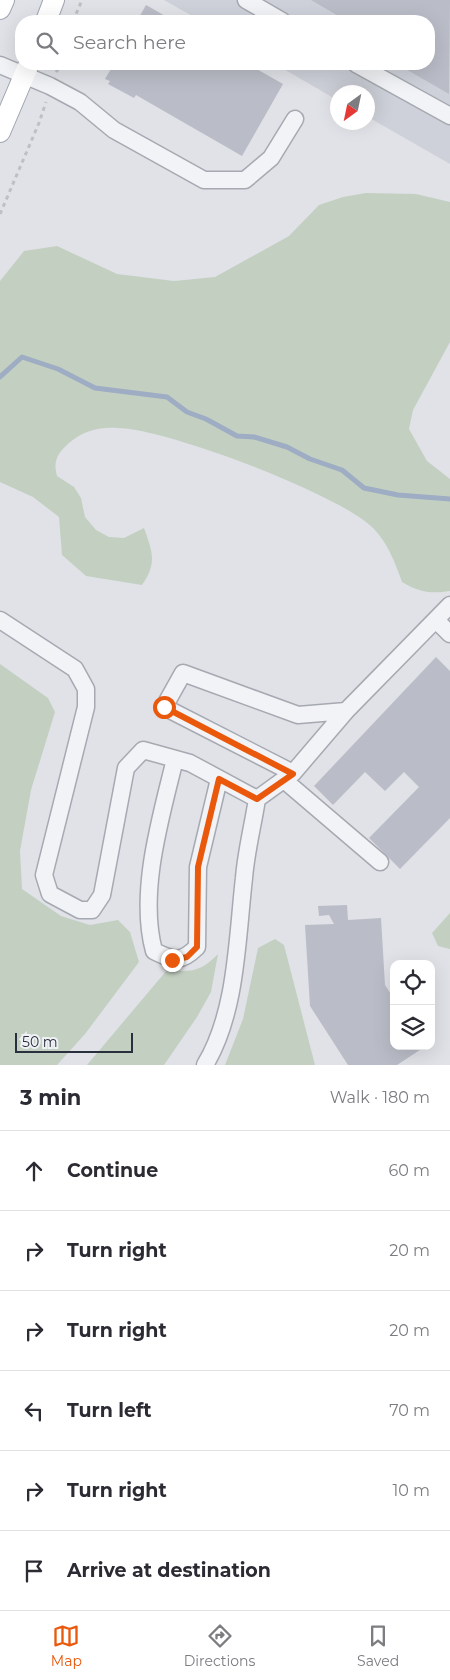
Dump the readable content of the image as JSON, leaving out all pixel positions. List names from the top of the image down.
{
  "scale_bar": "50 m",
  "north": "bottom left",
  "page": {
    "search": "Search here",
    "scale": "50 m",
    "heading": ["3 min", "Walk · 180 m"],
    "list": [
      ["Continue", "60 m"],
      ["Turn right", "20 m"],
      ["Turn right", "20 m"],
      ["Turn left", "70 m"],
      ["Turn right", "10 m"],
      "Arrive at destination"
    ],
    "nav": ["Map", "Directions", "Saved"]
  }
}
